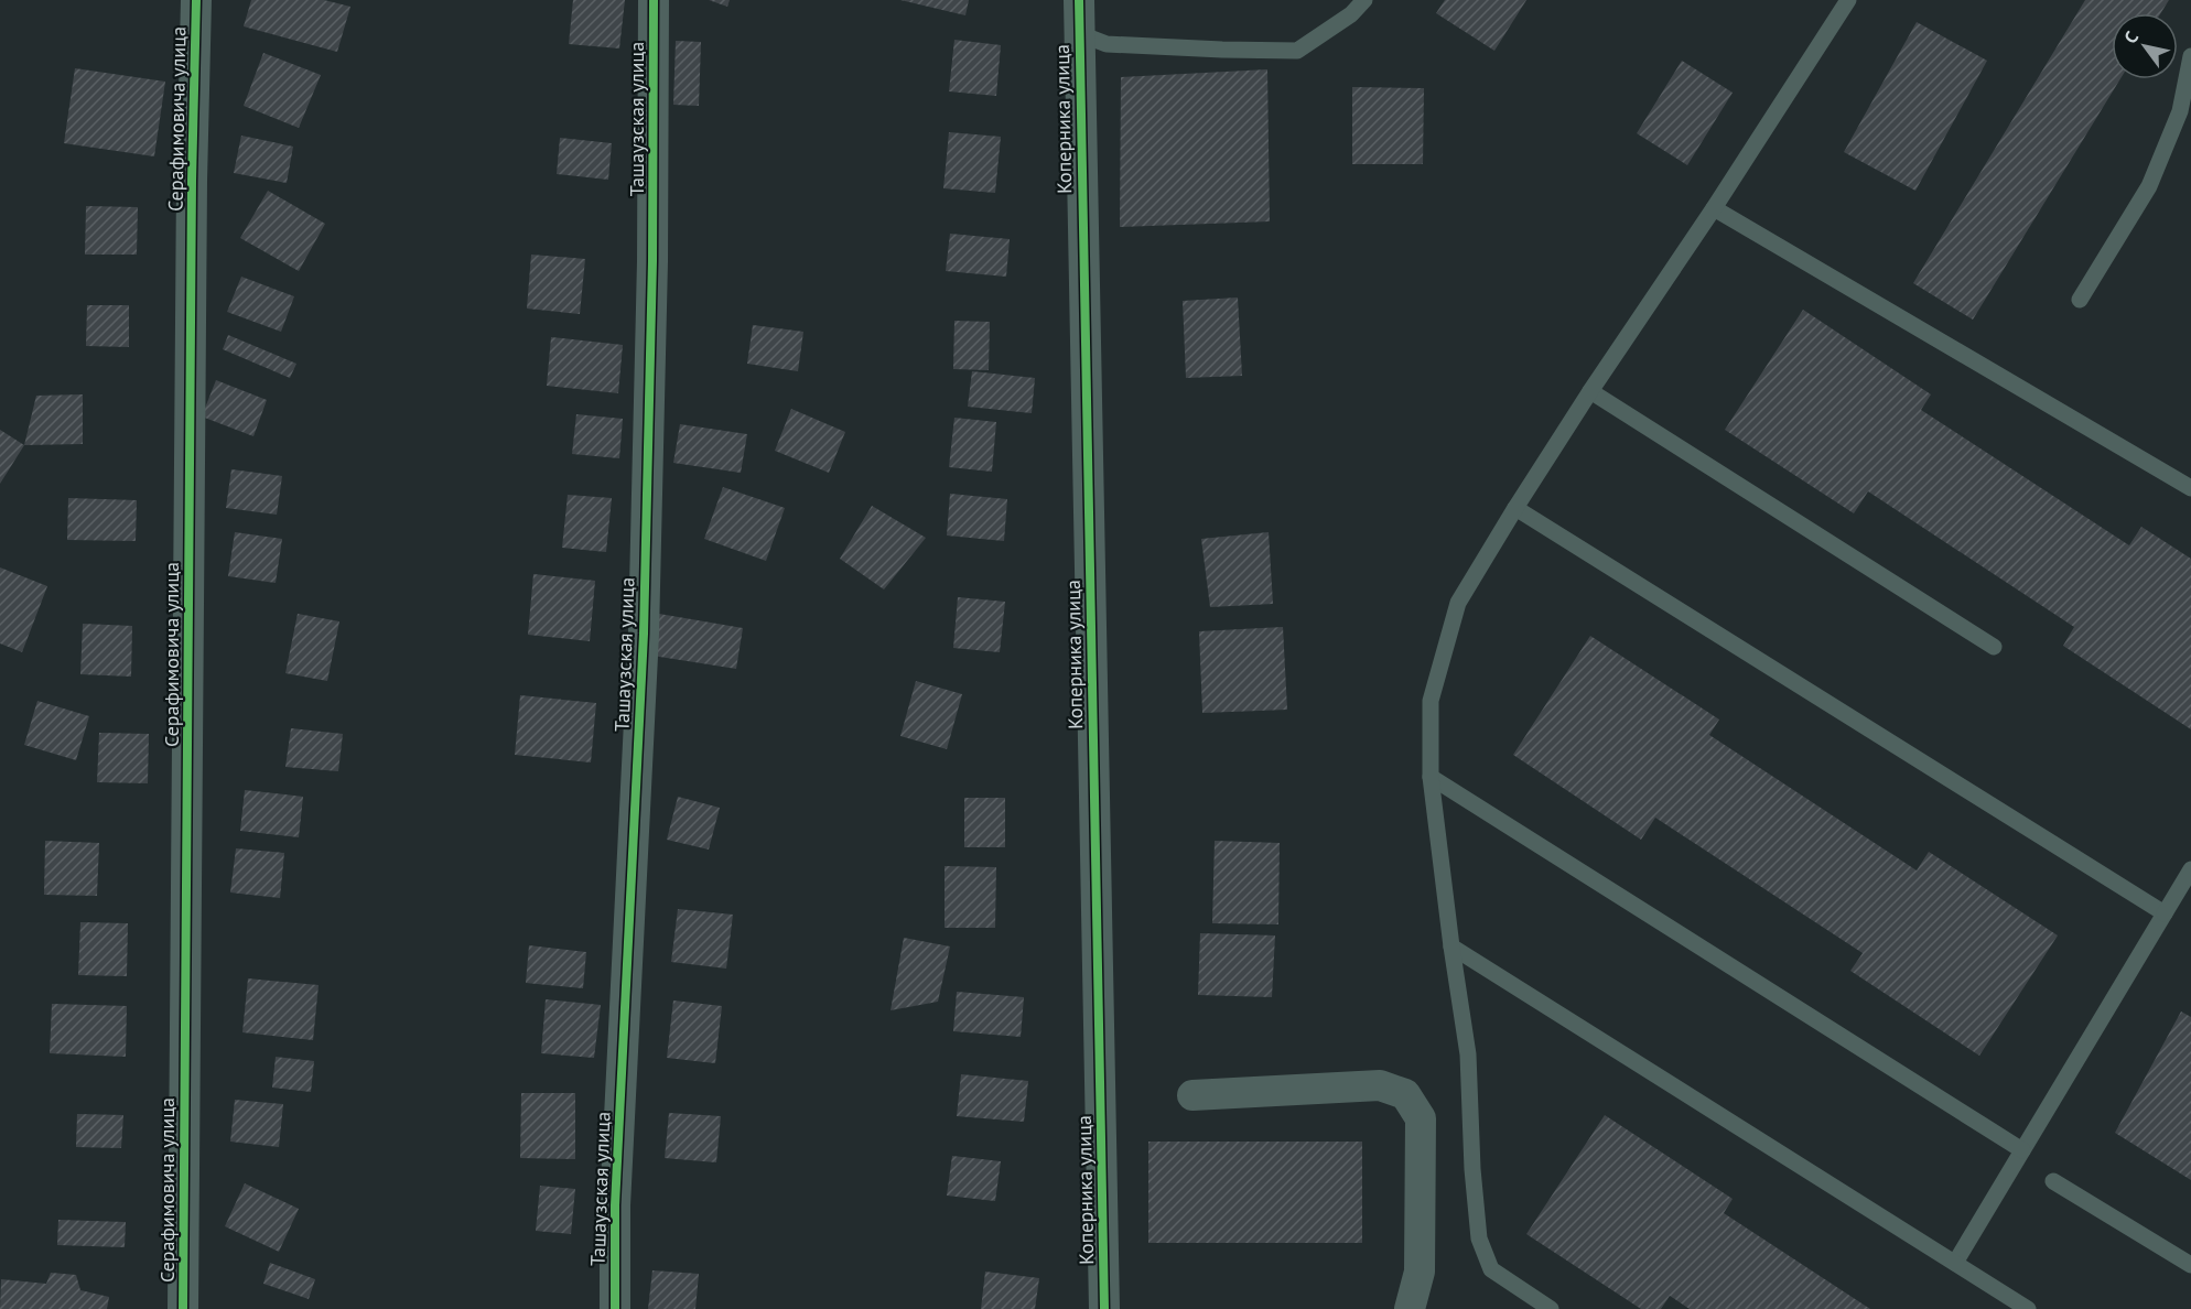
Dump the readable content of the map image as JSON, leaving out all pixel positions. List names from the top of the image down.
{
  "streets": {
    "street": ["Серафимовича улица", "Ташаузская улица", "Коперника улица"]
  },
  "north": "top left"
}
